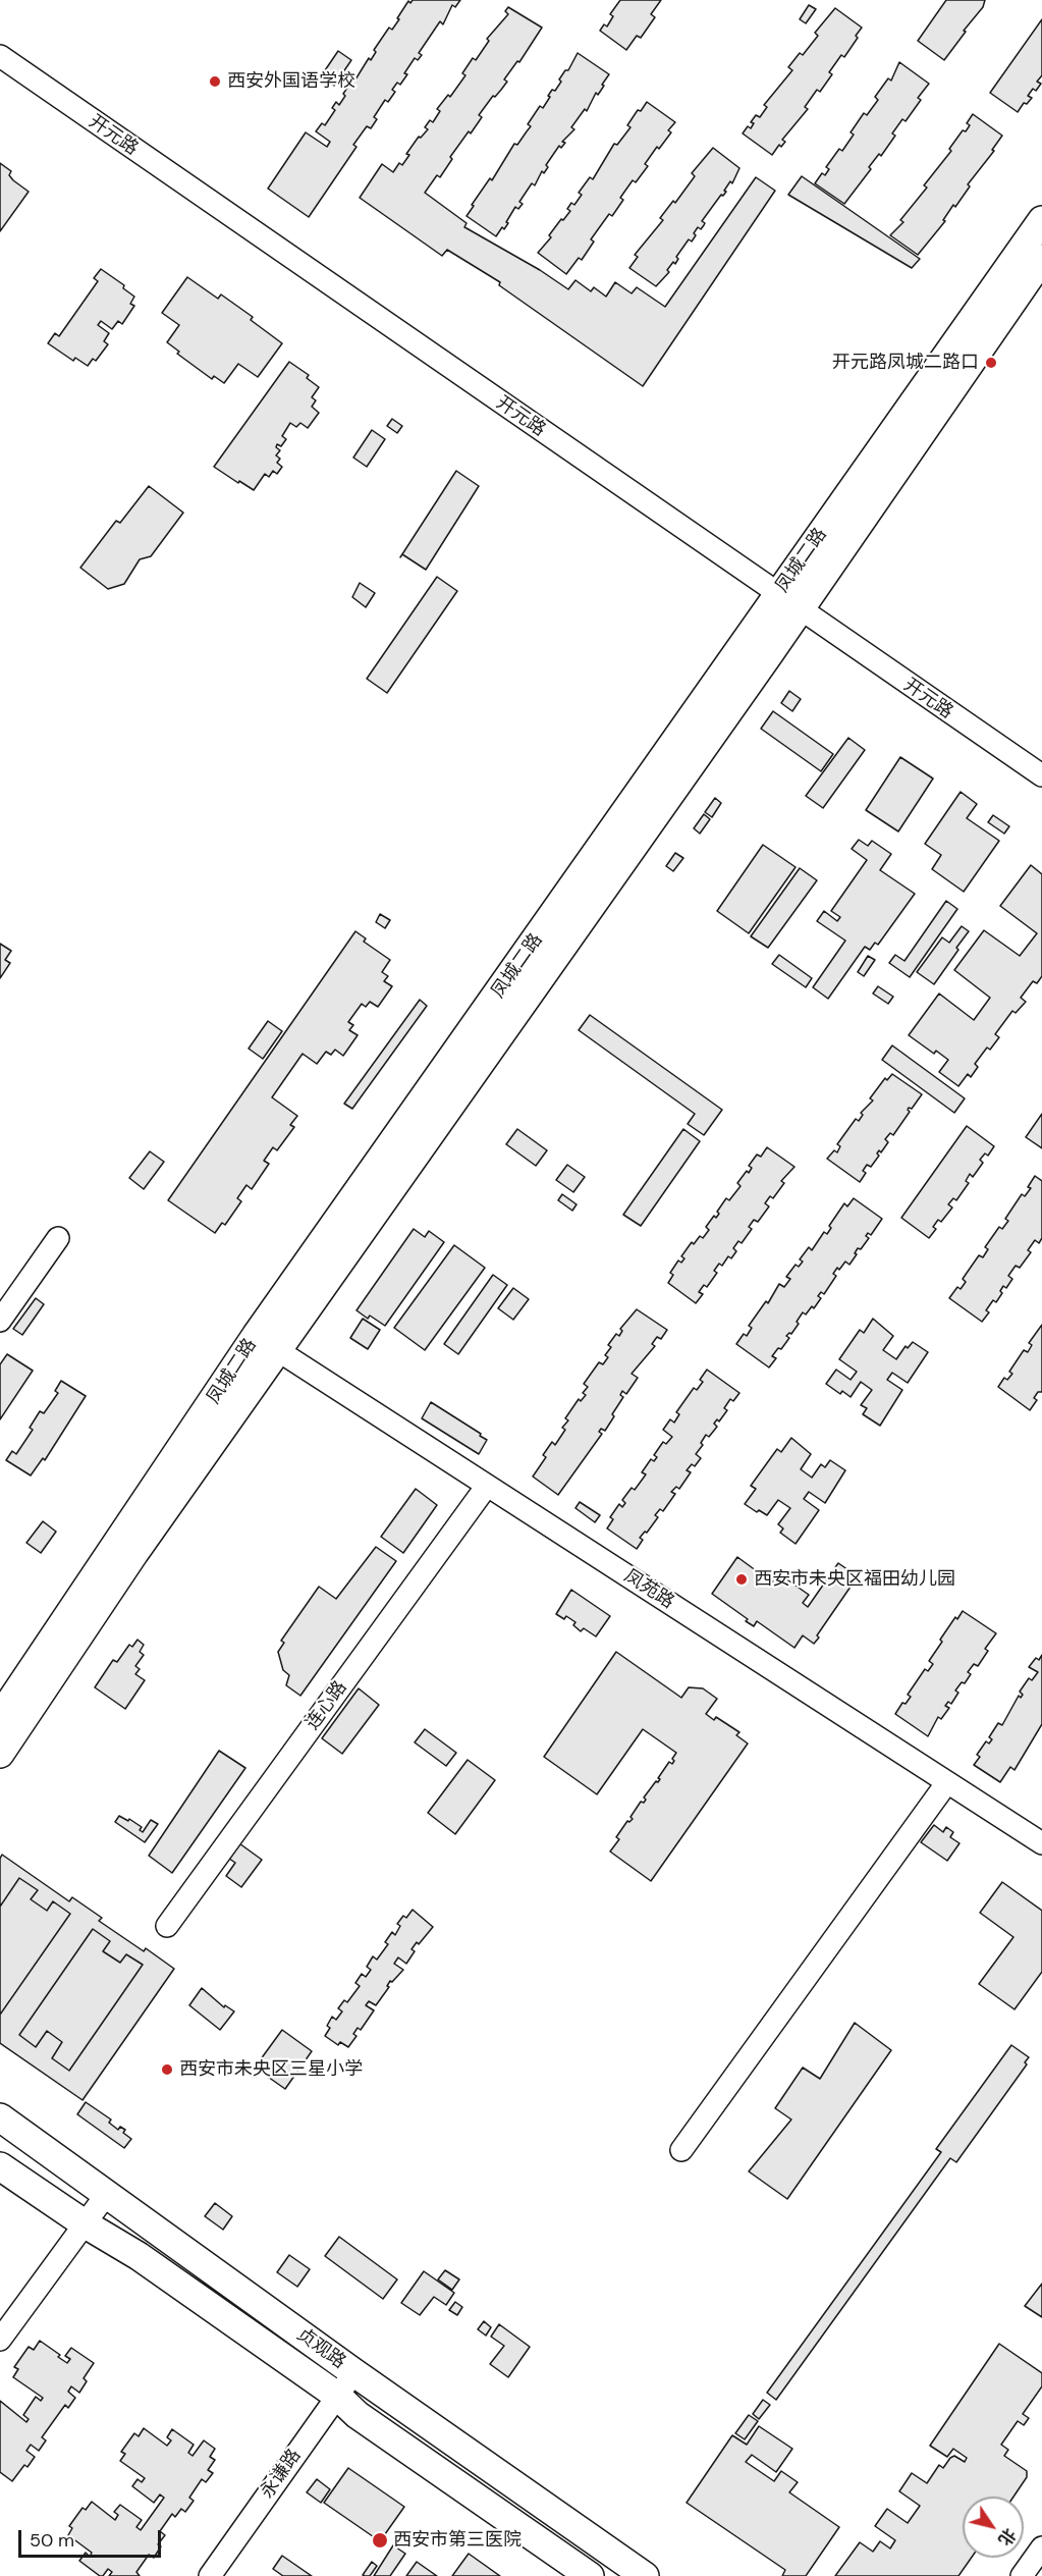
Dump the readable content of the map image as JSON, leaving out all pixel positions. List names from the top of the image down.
{
  "streets": {
    "main road": ["凤城二路", "贞观路"],
    "street": [
      "开元路",
      "凤苑路",
      "连心路",
      "永谦路"
    ]
  },
  "crossings": [
    ["开元路", "凤城二路"],
    ["凤城二路", "凤苑路"],
    ["凤苑路", "连心路"],
    ["贞观路", "永谦路"]
  ],
  "places": [
    "西安外国语学校",
    "开元路凤城二路口",
    "西安市未央区福田幼儿园",
    "西安市未央区三星小学",
    "西安市第三医院"
  ],
  "scale_bar": "50 m",
  "north": "bottom right"
}
